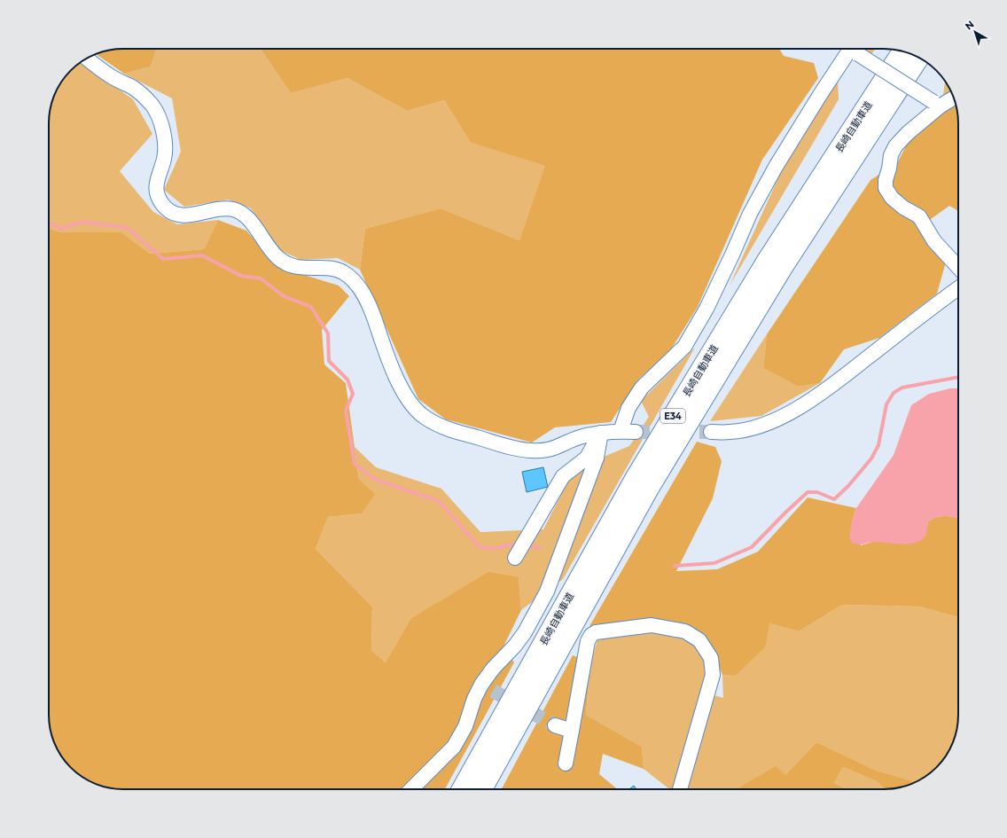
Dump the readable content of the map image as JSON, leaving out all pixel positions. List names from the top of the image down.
{
  "streets": {
    "highway": ["長崎自動車道", "E34"]
  },
  "north": "top left"
}
